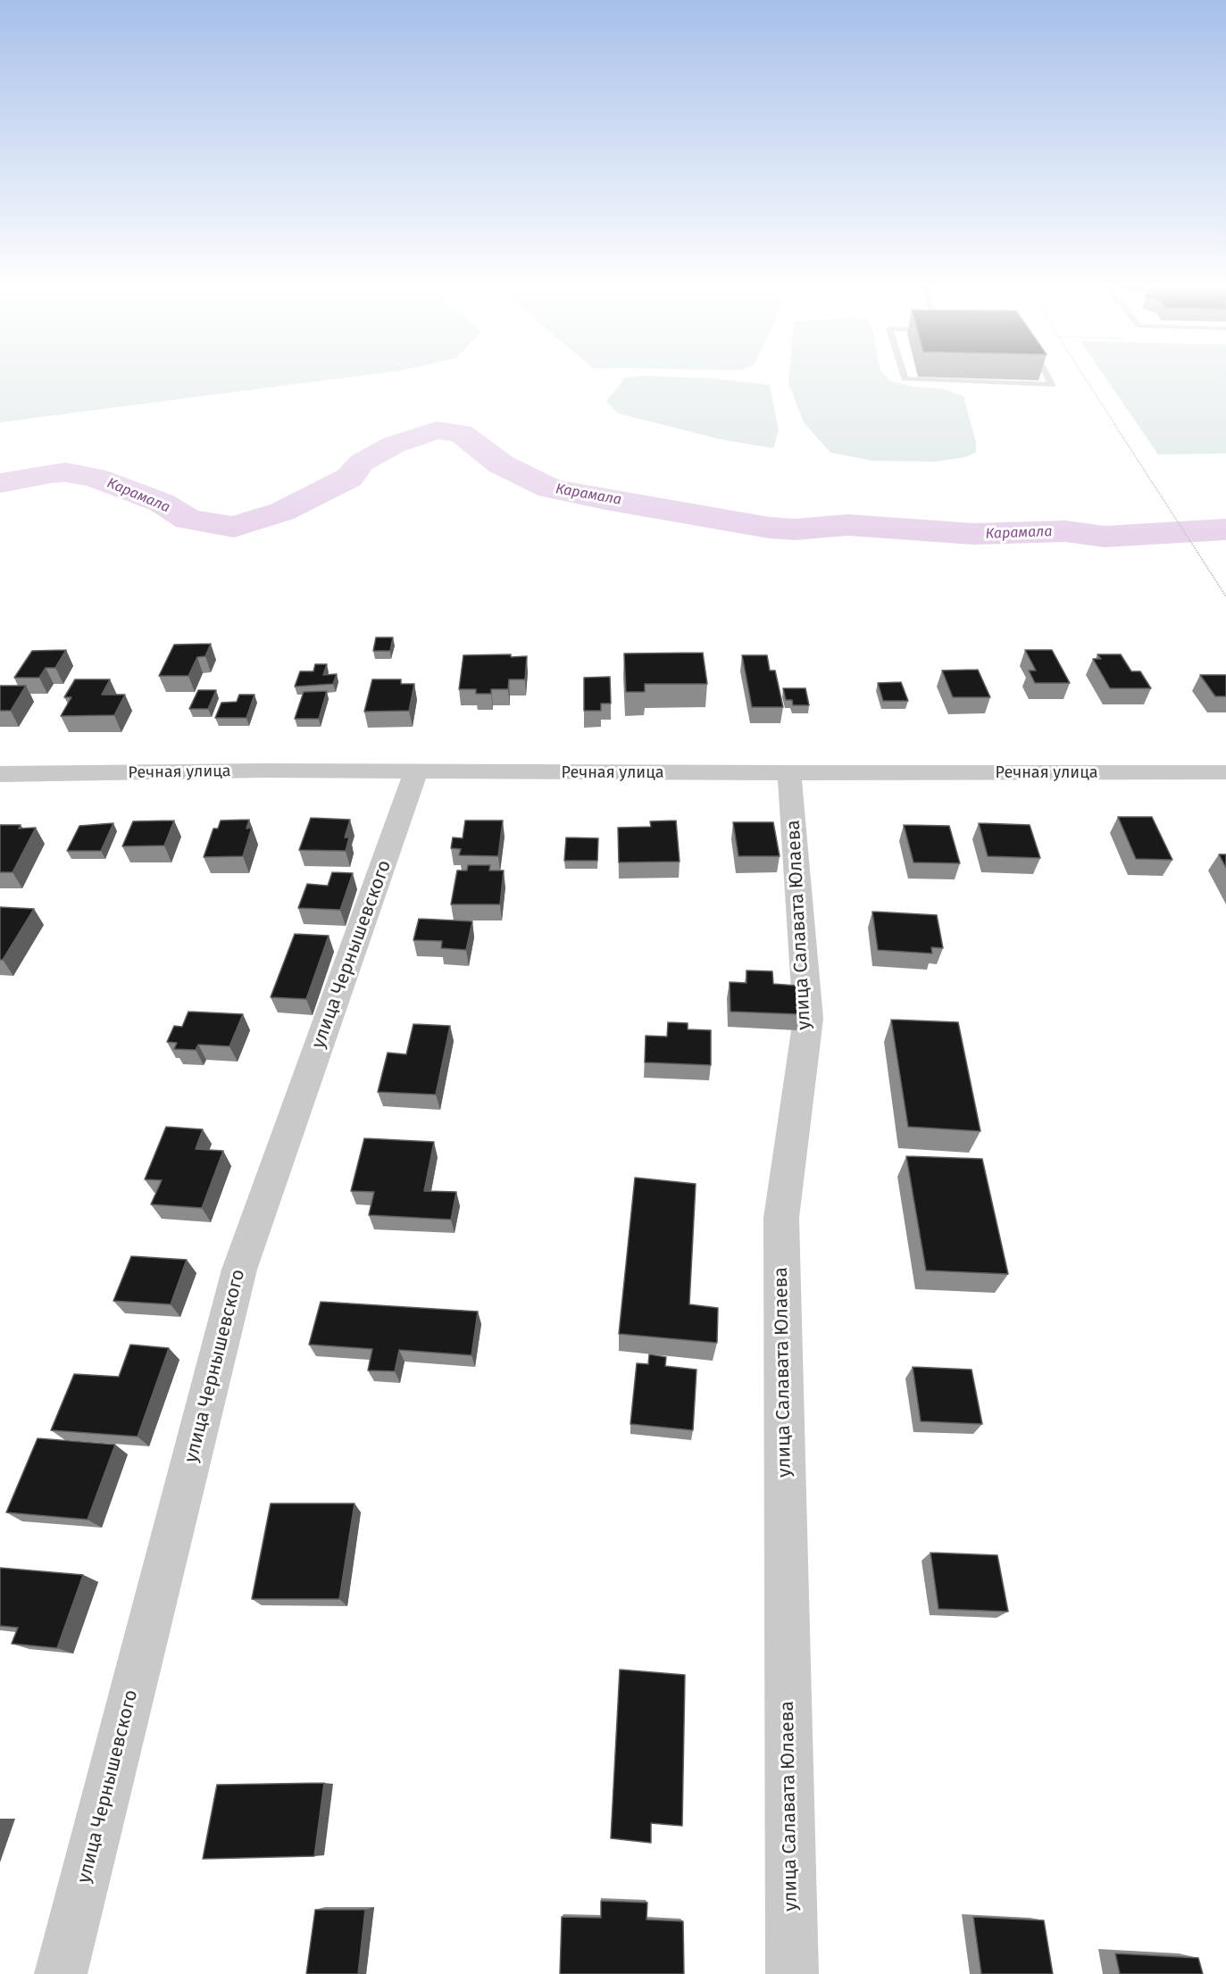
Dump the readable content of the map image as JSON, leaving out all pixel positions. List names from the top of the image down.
{
  "streets": {
    "street": ["Речная улица", "улица Салавата Юлаева", "улица Чернышевского"]
  },
  "crossings": [
    ["Речная улица", "улица Салавата Юлаева"],
    ["Речная улица", "улица Чернышевского"]
  ],
  "water": ["Карамала"]
}
